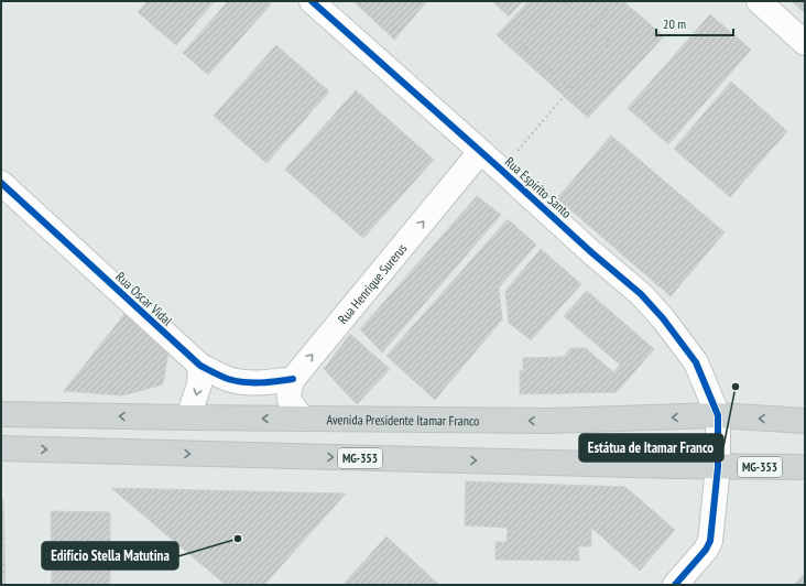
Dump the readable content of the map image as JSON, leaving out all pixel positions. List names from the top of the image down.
{
  "streets": {
    "main road": ["Avenida Presidente Itamar Franco", "MG-353"],
    "street": ["Rua Espírito Santo", "Rua Henrique Surerus", "Rua Oscar Vidal"]
  },
  "crossings": [
    ["Rua Espírito Santo", "Rua Henrique Surerus"],
    ["Rua Espírito Santo", "Avenida Presidente Itamar Franco"],
    ["Rua Henrique Surerus", "Rua Oscar Vidal"],
    ["Rua Henrique Surerus", "Avenida Presidente Itamar Franco"]
  ],
  "one_way": ["Rua Henrique Surerus"],
  "places": ["Estátua de Itamar Franco", "Edifício Stella Matutina"],
  "scale_bar": "20 m"
}
